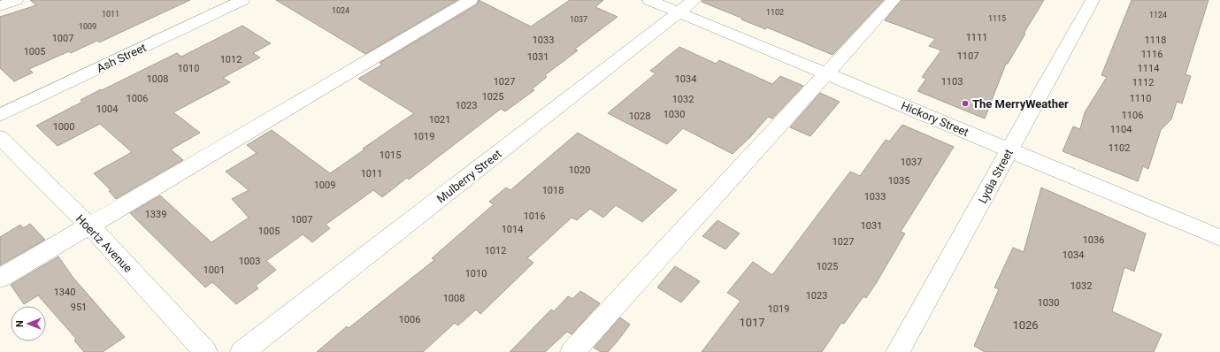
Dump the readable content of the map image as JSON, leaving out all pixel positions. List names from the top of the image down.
{
  "streets": {
    "street": [
      "Ash Street",
      "Hickory Street",
      "Mulberry Street",
      "Lydia Street",
      "Hoertz Avenue"
    ]
  },
  "crossings": [
    ["Hickory Street", "Mulberry Street"],
    ["Hickory Street", "Lydia Street"]
  ],
  "places": ["The MerryWeather"],
  "house_numbers": [
    "1024",
    "1102",
    "1011",
    "1124",
    "1115",
    "1037",
    "1009",
    "1111",
    "1007",
    "1033",
    "1118",
    "1005",
    "1116",
    "1107",
    "1031",
    "1012",
    "1010",
    "1114",
    "1008",
    "1034",
    "1027",
    "1103",
    "1112",
    "1025",
    "1006",
    "1110",
    "1032",
    "1023",
    "1004",
    "1030",
    "1106",
    "1028",
    "1021",
    "1000",
    "1104",
    "1019",
    "1102",
    "1015",
    "1037",
    "1020",
    "1011",
    "1035",
    "1009",
    "1018",
    "1033",
    "1339",
    "1016",
    "1007",
    "1031",
    "1014",
    "1005",
    "1036",
    "1027",
    "1012",
    "1034",
    "1003",
    "1025",
    "1001",
    "1010",
    "1032",
    "1340",
    "1023",
    "1008",
    "1030",
    "951",
    "1019",
    "1006",
    "1017",
    "1026"
  ],
  "north": "left"
}
